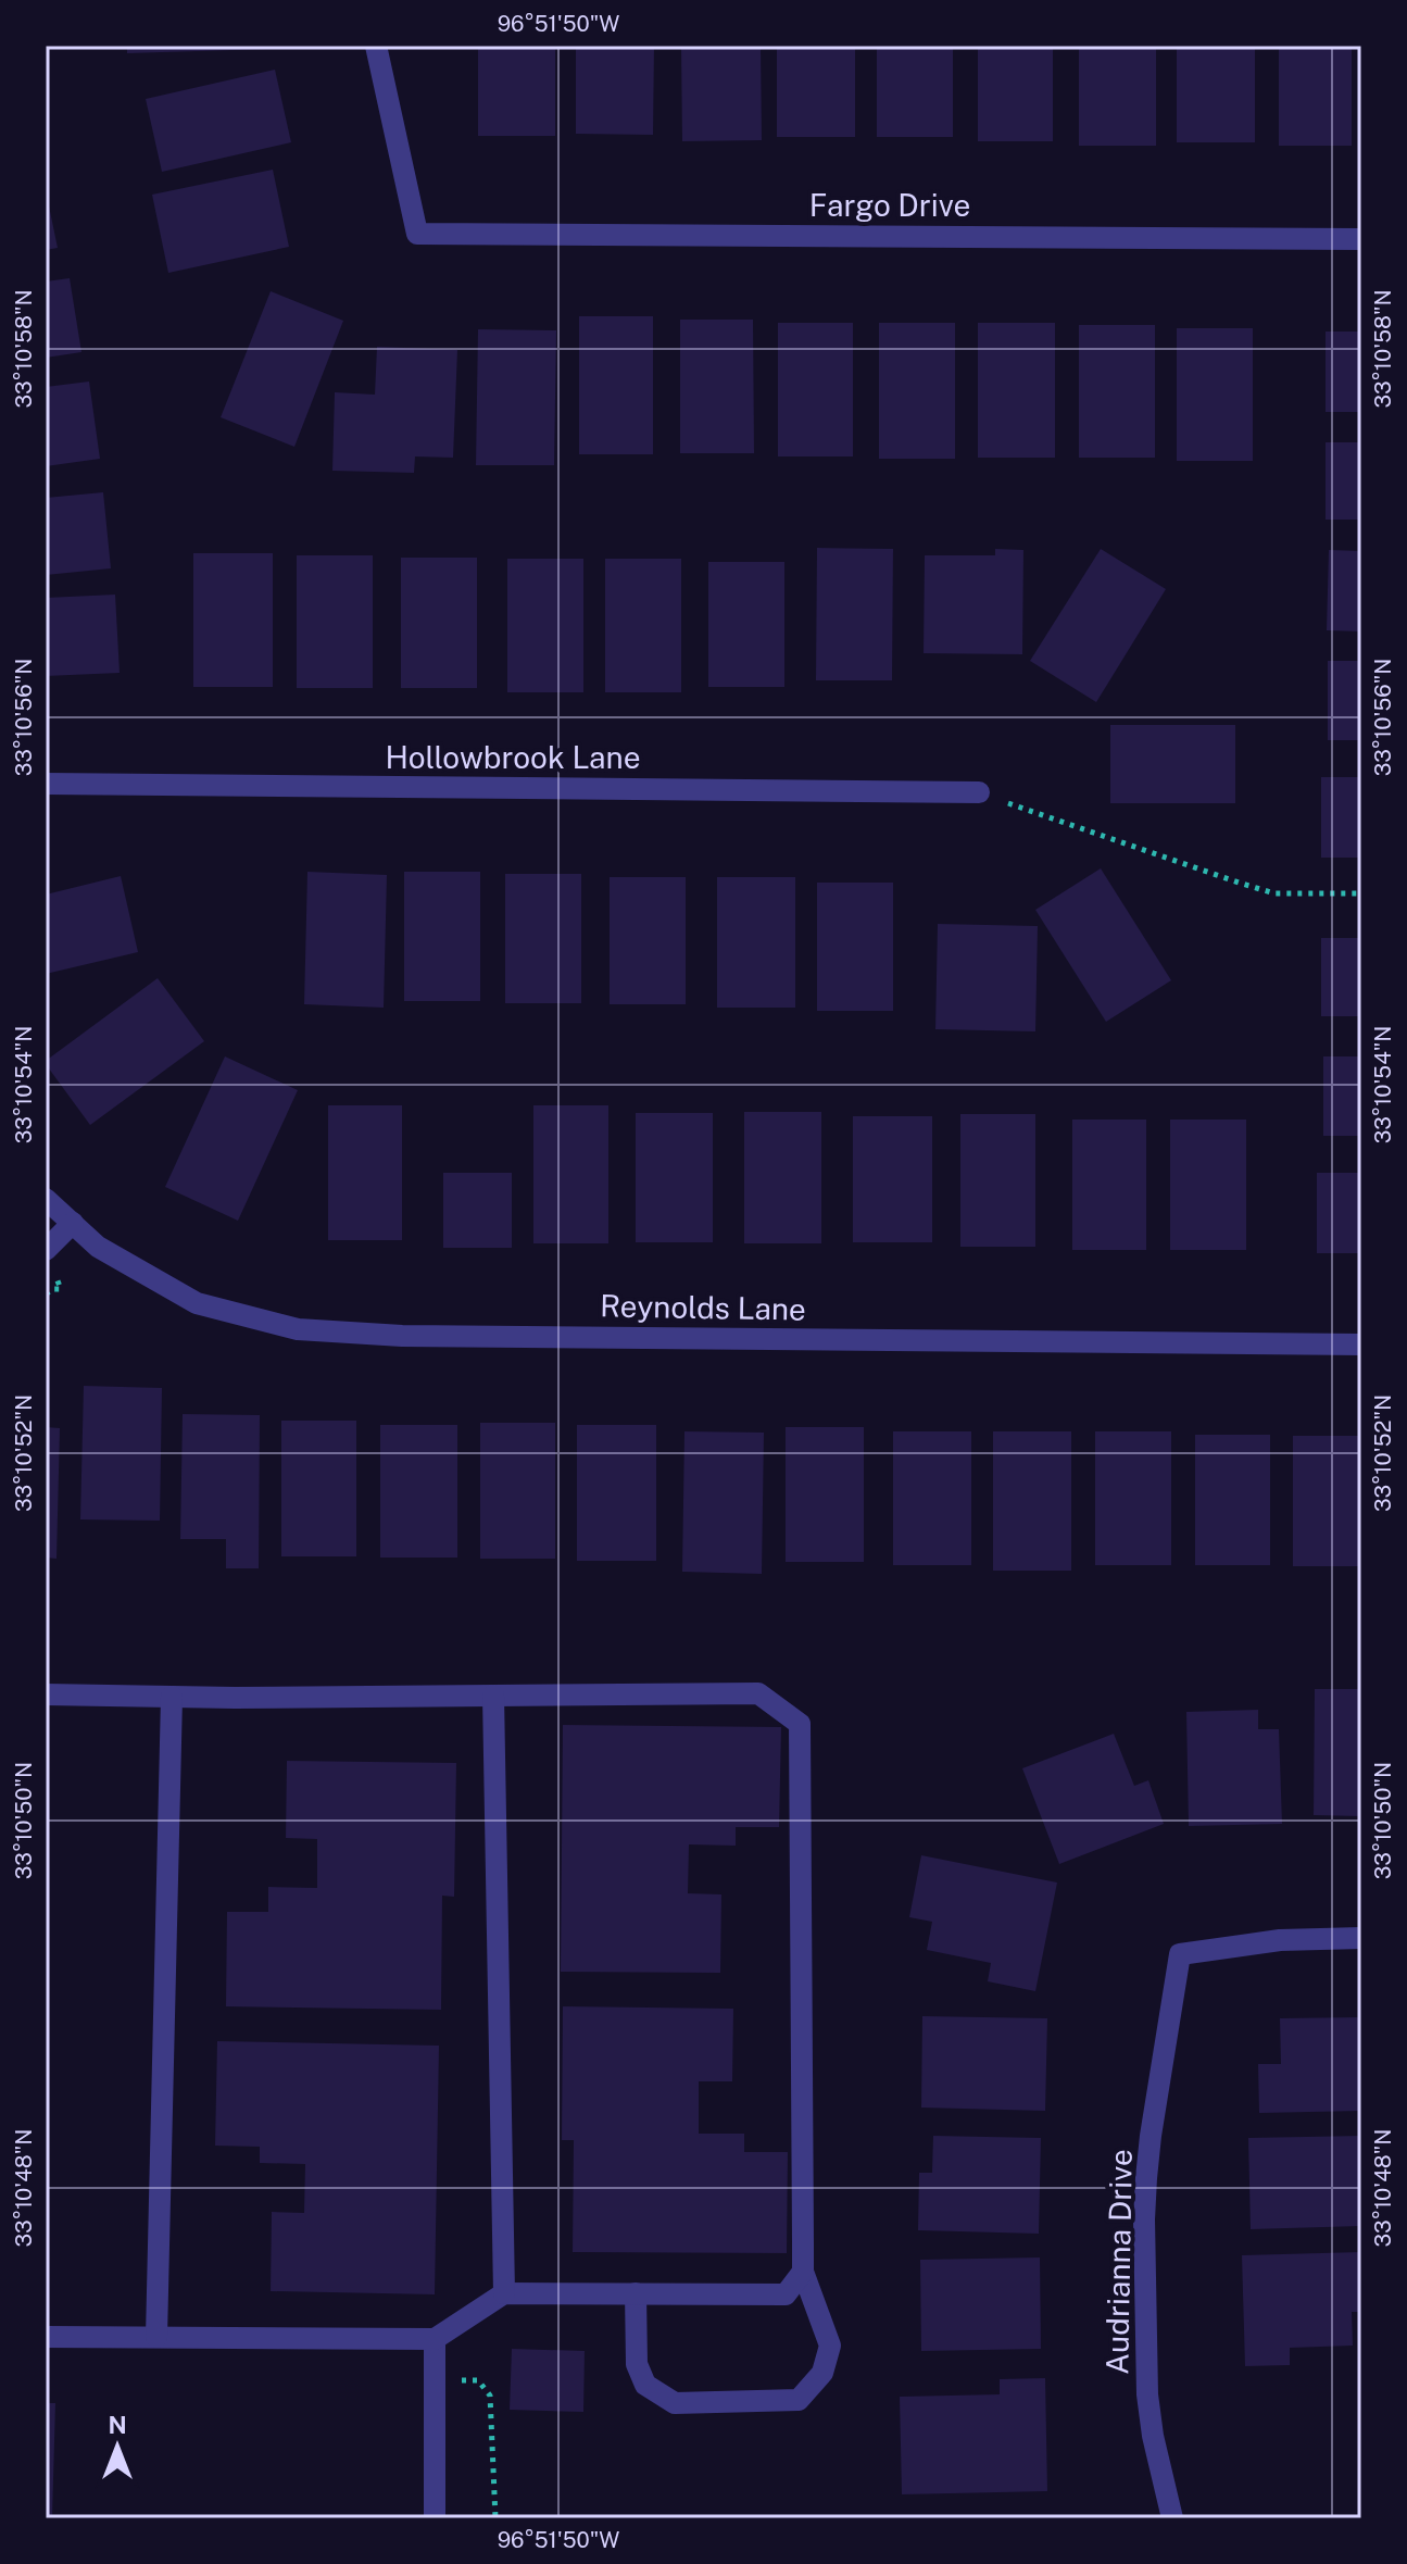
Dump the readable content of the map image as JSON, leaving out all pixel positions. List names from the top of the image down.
{
  "streets": {
    "street": [
      "Fargo Drive",
      "Hollowbrook Lane",
      "Reynolds Lane",
      "Audrianna Drive"
    ]
  },
  "north": "top",
  "coordinates": [
    "96°51'50\"W",
    "33°10'58\"N",
    "33°10'56\"N",
    "33°10'54\"N",
    "33°10'52\"N",
    "33°10'50\"N",
    "33°10'48\"N"
  ]
}
